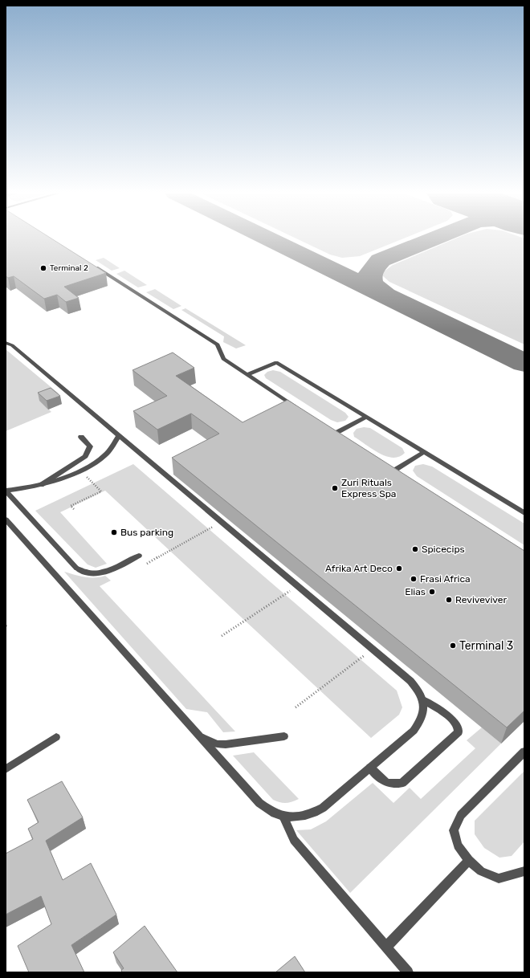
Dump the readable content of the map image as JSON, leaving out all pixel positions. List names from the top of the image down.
{
  "places": [
    "Terminal 2",
    "Zuri Rituals Express Spa",
    "Bus parking",
    "Spicecips",
    "Afrika Art Deco",
    "Frasi Africa",
    "Elias",
    "Reviveviver",
    "Terminal 3"
  ]
}
